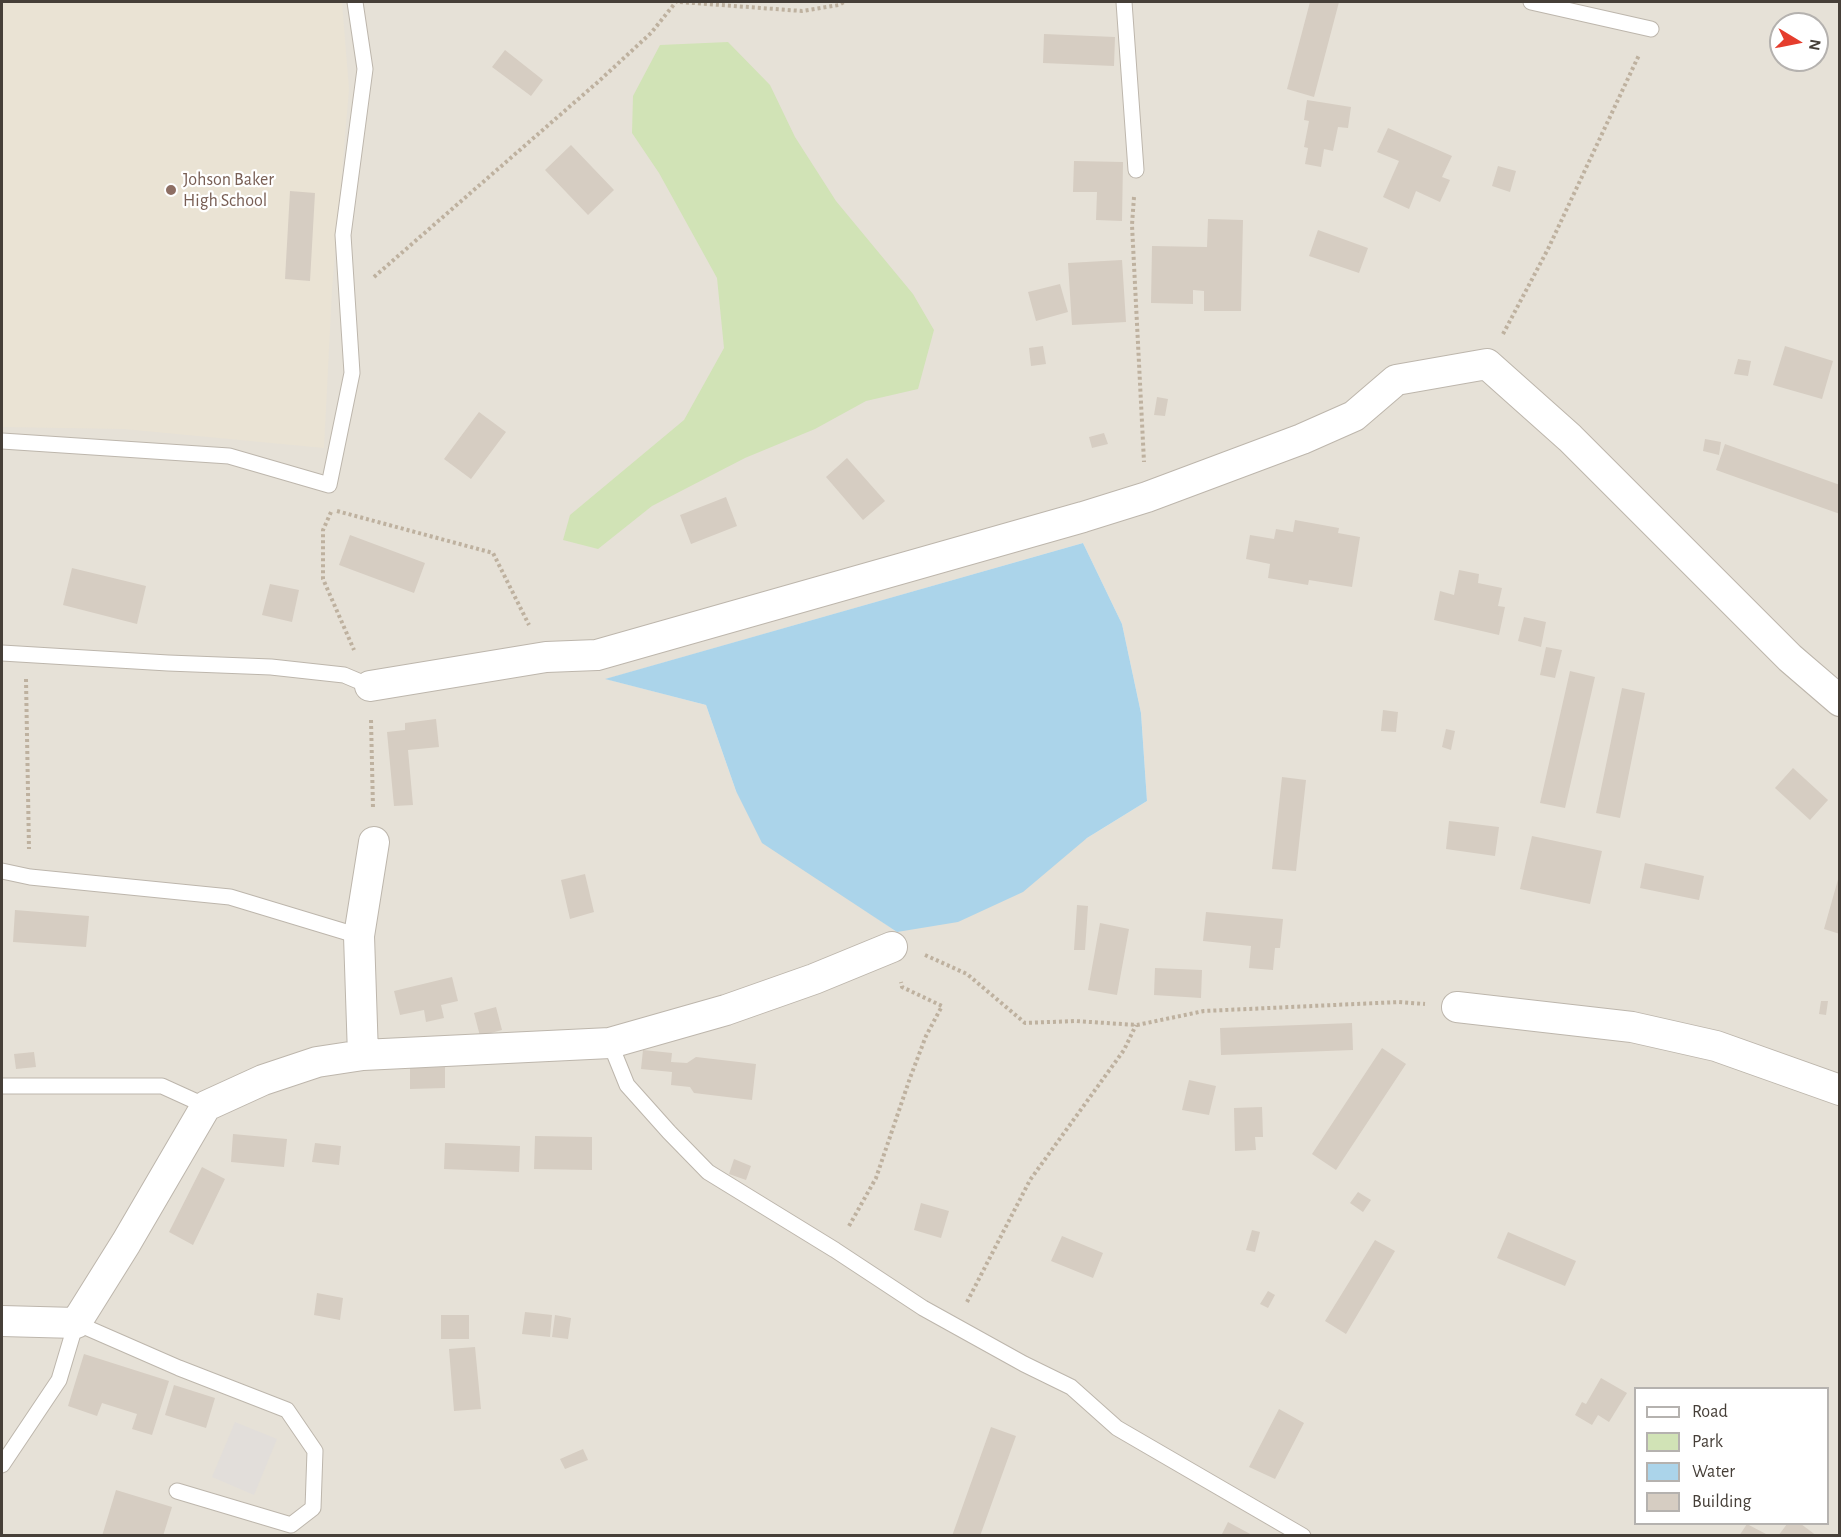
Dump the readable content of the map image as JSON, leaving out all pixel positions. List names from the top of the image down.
{
  "places": ["Johson Baker High School"],
  "legend": [
    "Road",
    "Park",
    "Water",
    "Building"
  ],
  "north": "right"
}
